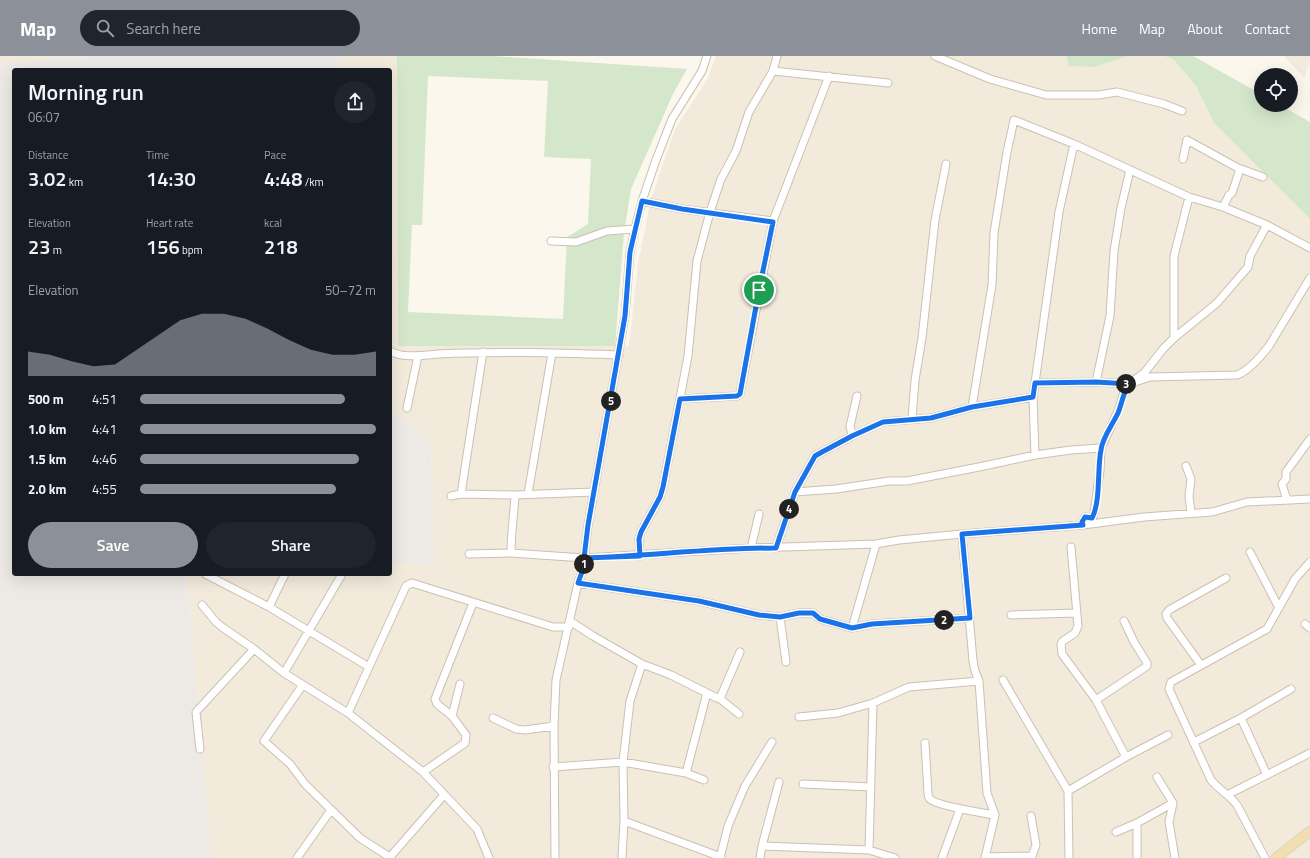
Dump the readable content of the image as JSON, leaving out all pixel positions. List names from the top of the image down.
{
  "page": {
    "header": "Map",
    "search": "Search here",
    "nav": [
      "Home",
      "Map",
      "About",
      "Contact"
    ],
    "heading": ["Morning run", "06:07"],
    "stats": [
      ["Distance", "3.02 km"],
      ["Time", "14:30"],
      ["Pace", "4:48 /km"],
      ["Elevation", "23 m"],
      ["Heart rate", "156 bpm"],
      ["kcal", "218"]
    ],
    "chart": ["Elevation", "50–72 m"],
    "pins": [
      "3",
      "5",
      "4",
      "1",
      "2"
    ],
    "list": [
      {
        "name": "500 m",
        "note": "4:51"
      },
      {
        "name": "1.0 km",
        "note": "4:41"
      },
      {
        "name": "1.5 km",
        "note": "4:46"
      },
      {
        "name": "2.0 km",
        "note": "4:55"
      }
    ],
    "buttons": ["Save", "Share"]
  }
}
